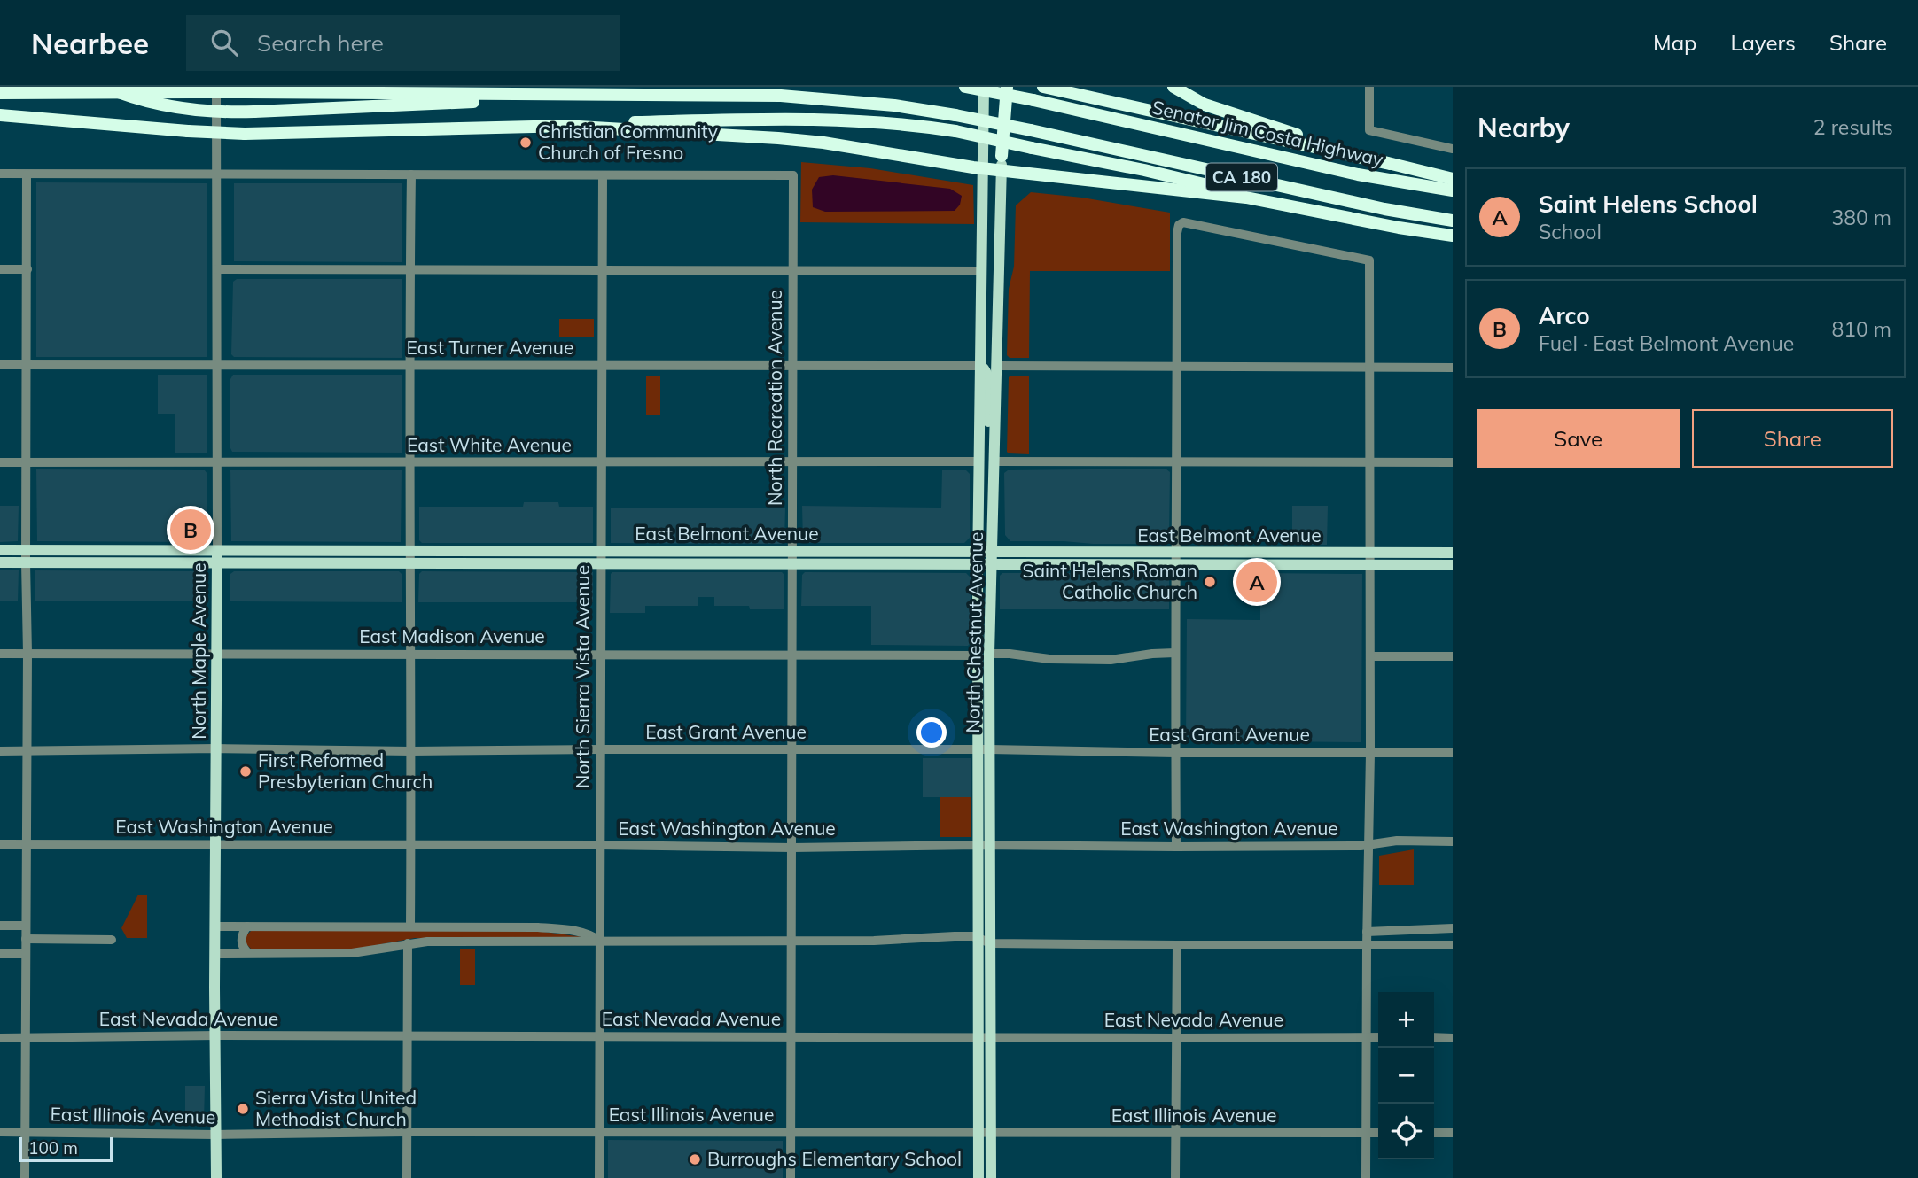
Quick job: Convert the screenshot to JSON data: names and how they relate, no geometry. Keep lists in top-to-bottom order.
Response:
{
  "streets": {
    "highway": ["Senator Jim Costa Highway", "CA 180"],
    "main road": ["East Belmont Avenue", "North Chestnut Avenue", "North Maple Avenue"],
    "street": [
      "East Turner Avenue",
      "North Recreation Avenue",
      "East White Avenue",
      "East Madison Avenue",
      "North Sierra Vista Avenue",
      "East Grant Avenue",
      "East Washington Avenue",
      "East Nevada Avenue",
      "East Illinois Avenue"
    ]
  },
  "crossings": [
    ["East Turner Avenue", "North Recreation Avenue"],
    ["East Turner Avenue", "North Chestnut Avenue"],
    ["East Turner Avenue", "North Maple Avenue"],
    ["East Turner Avenue", "North Sierra Vista Avenue"],
    ["North Recreation Avenue", "East White Avenue"],
    ["North Recreation Avenue", "East Belmont Avenue"],
    ["North Recreation Avenue", "East Madison Avenue"],
    ["North Recreation Avenue", "North Sierra Vista Avenue"],
    ["North Recreation Avenue", "East Grant Avenue"],
    ["North Recreation Avenue", "East Washington Avenue"],
    ["North Recreation Avenue", "East Nevada Avenue"],
    ["North Recreation Avenue", "East Illinois Avenue"],
    ["East White Avenue", "North Chestnut Avenue"],
    ["East White Avenue", "North Maple Avenue"],
    ["East White Avenue", "North Sierra Vista Avenue"],
    ["East Belmont Avenue", "North Chestnut Avenue"],
    ["East Belmont Avenue", "North Maple Avenue"],
    ["East Belmont Avenue", "North Sierra Vista Avenue"],
    ["North Chestnut Avenue", "East Madison Avenue"],
    ["North Chestnut Avenue", "East Grant Avenue"],
    ["North Chestnut Avenue", "East Washington Avenue"],
    ["North Chestnut Avenue", "East Nevada Avenue"],
    ["North Chestnut Avenue", "East Illinois Avenue"],
    ["East Madison Avenue", "North Maple Avenue"],
    ["East Madison Avenue", "North Sierra Vista Avenue"],
    ["North Maple Avenue", "East Grant Avenue"],
    ["North Maple Avenue", "East Washington Avenue"],
    ["North Maple Avenue", "East Nevada Avenue"],
    ["North Maple Avenue", "East Illinois Avenue"],
    ["North Sierra Vista Avenue", "East Grant Avenue"],
    ["North Sierra Vista Avenue", "East Washington Avenue"],
    ["North Sierra Vista Avenue", "East Nevada Avenue"],
    ["North Sierra Vista Avenue", "East Illinois Avenue"]
  ],
  "places": [
    "Christian Community Church of Fresno",
    "Saint Helens Roman Catholic Church",
    "First Reformed Presbyterian Church",
    "Sierra Vista United Methodist Church",
    "Burroughs Elementary School"
  ],
  "scale_bar": "100 m",
  "page": {
    "header": "Nearbee",
    "search": "Search here",
    "nav": ["Map", "Layers", "Share"],
    "heading": ["Nearby", "2 results"],
    "list": [
      {
        "mark": "A",
        "name": "Saint Helens School",
        "note": "School",
        "value": "380 m"
      },
      {
        "mark": "B",
        "name": "Arco",
        "note": "Fuel · East Belmont Avenue",
        "value": "810 m"
      }
    ],
    "buttons": ["Save", "Share"],
    "pins": ["B", "A"],
    "map_buttons": ["+", "−"],
    "scale": "100 m"
  }
}
